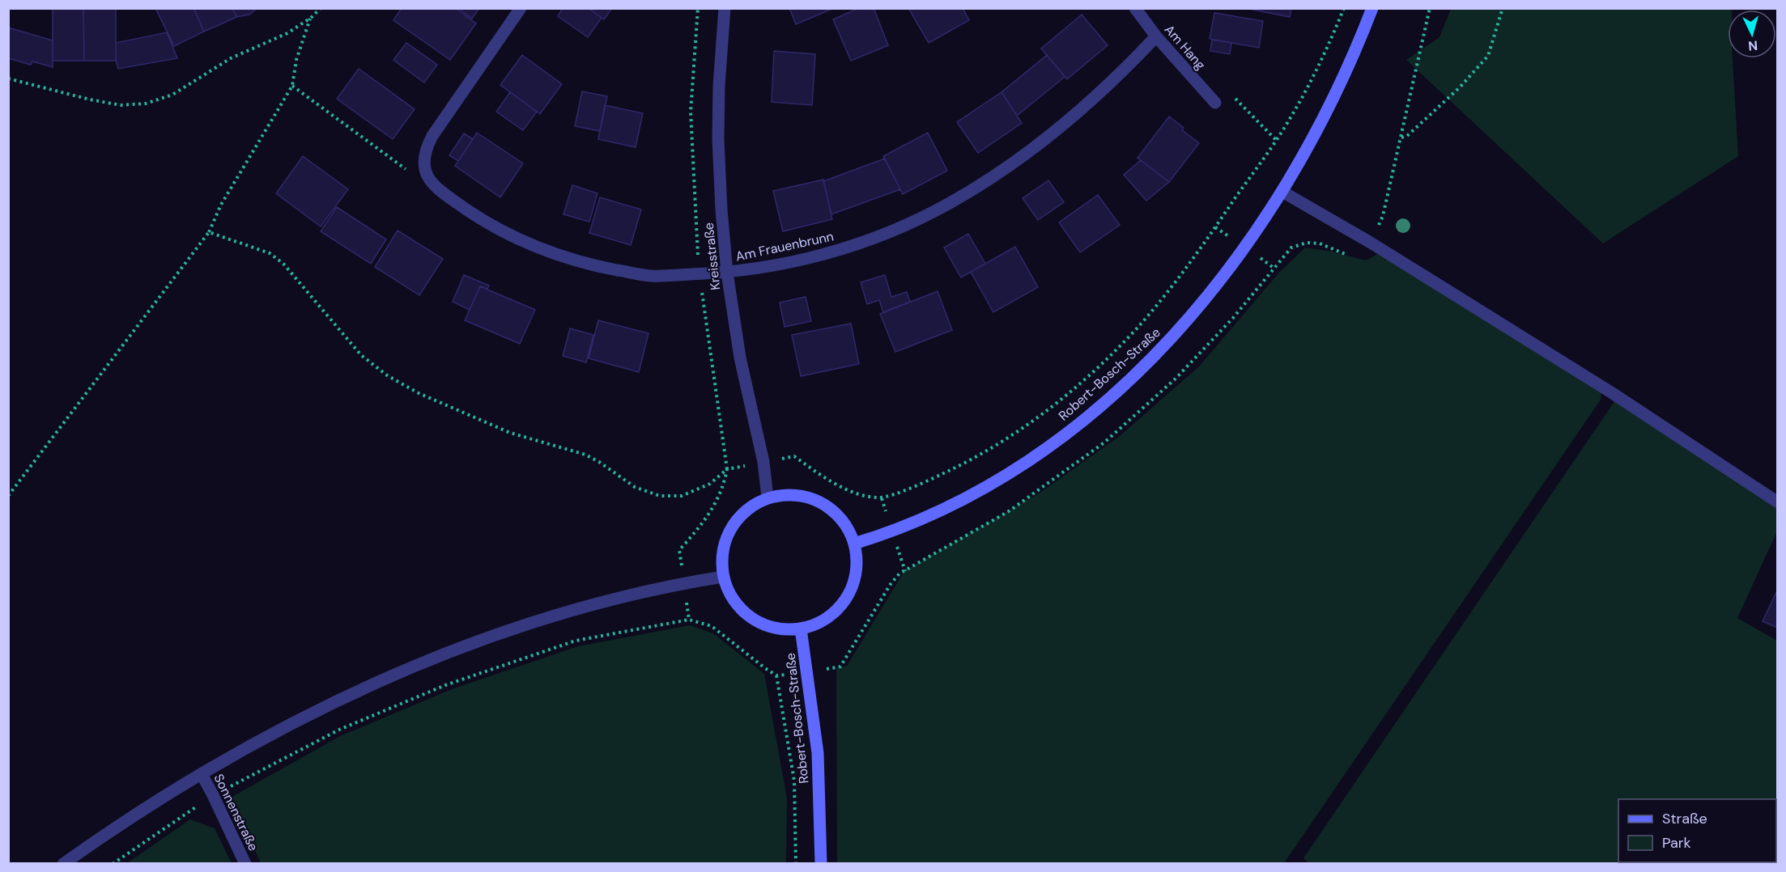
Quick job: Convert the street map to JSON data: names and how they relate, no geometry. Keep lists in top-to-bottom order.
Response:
{
  "streets": {
    "main road": ["Robert-Bosch-Straße"],
    "street": [
      "Am Hang",
      "Am Frauenbrunn",
      "Kreisstraße",
      "Sonnenstraße"
    ]
  },
  "crossings": [
    ["Am Hang", "Am Frauenbrunn"],
    ["Am Frauenbrunn", "Kreisstraße"],
    ["Kreisstraße", "Robert-Bosch-Straße"]
  ],
  "legend": ["Straße", "Park"],
  "north": "bottom"
}
